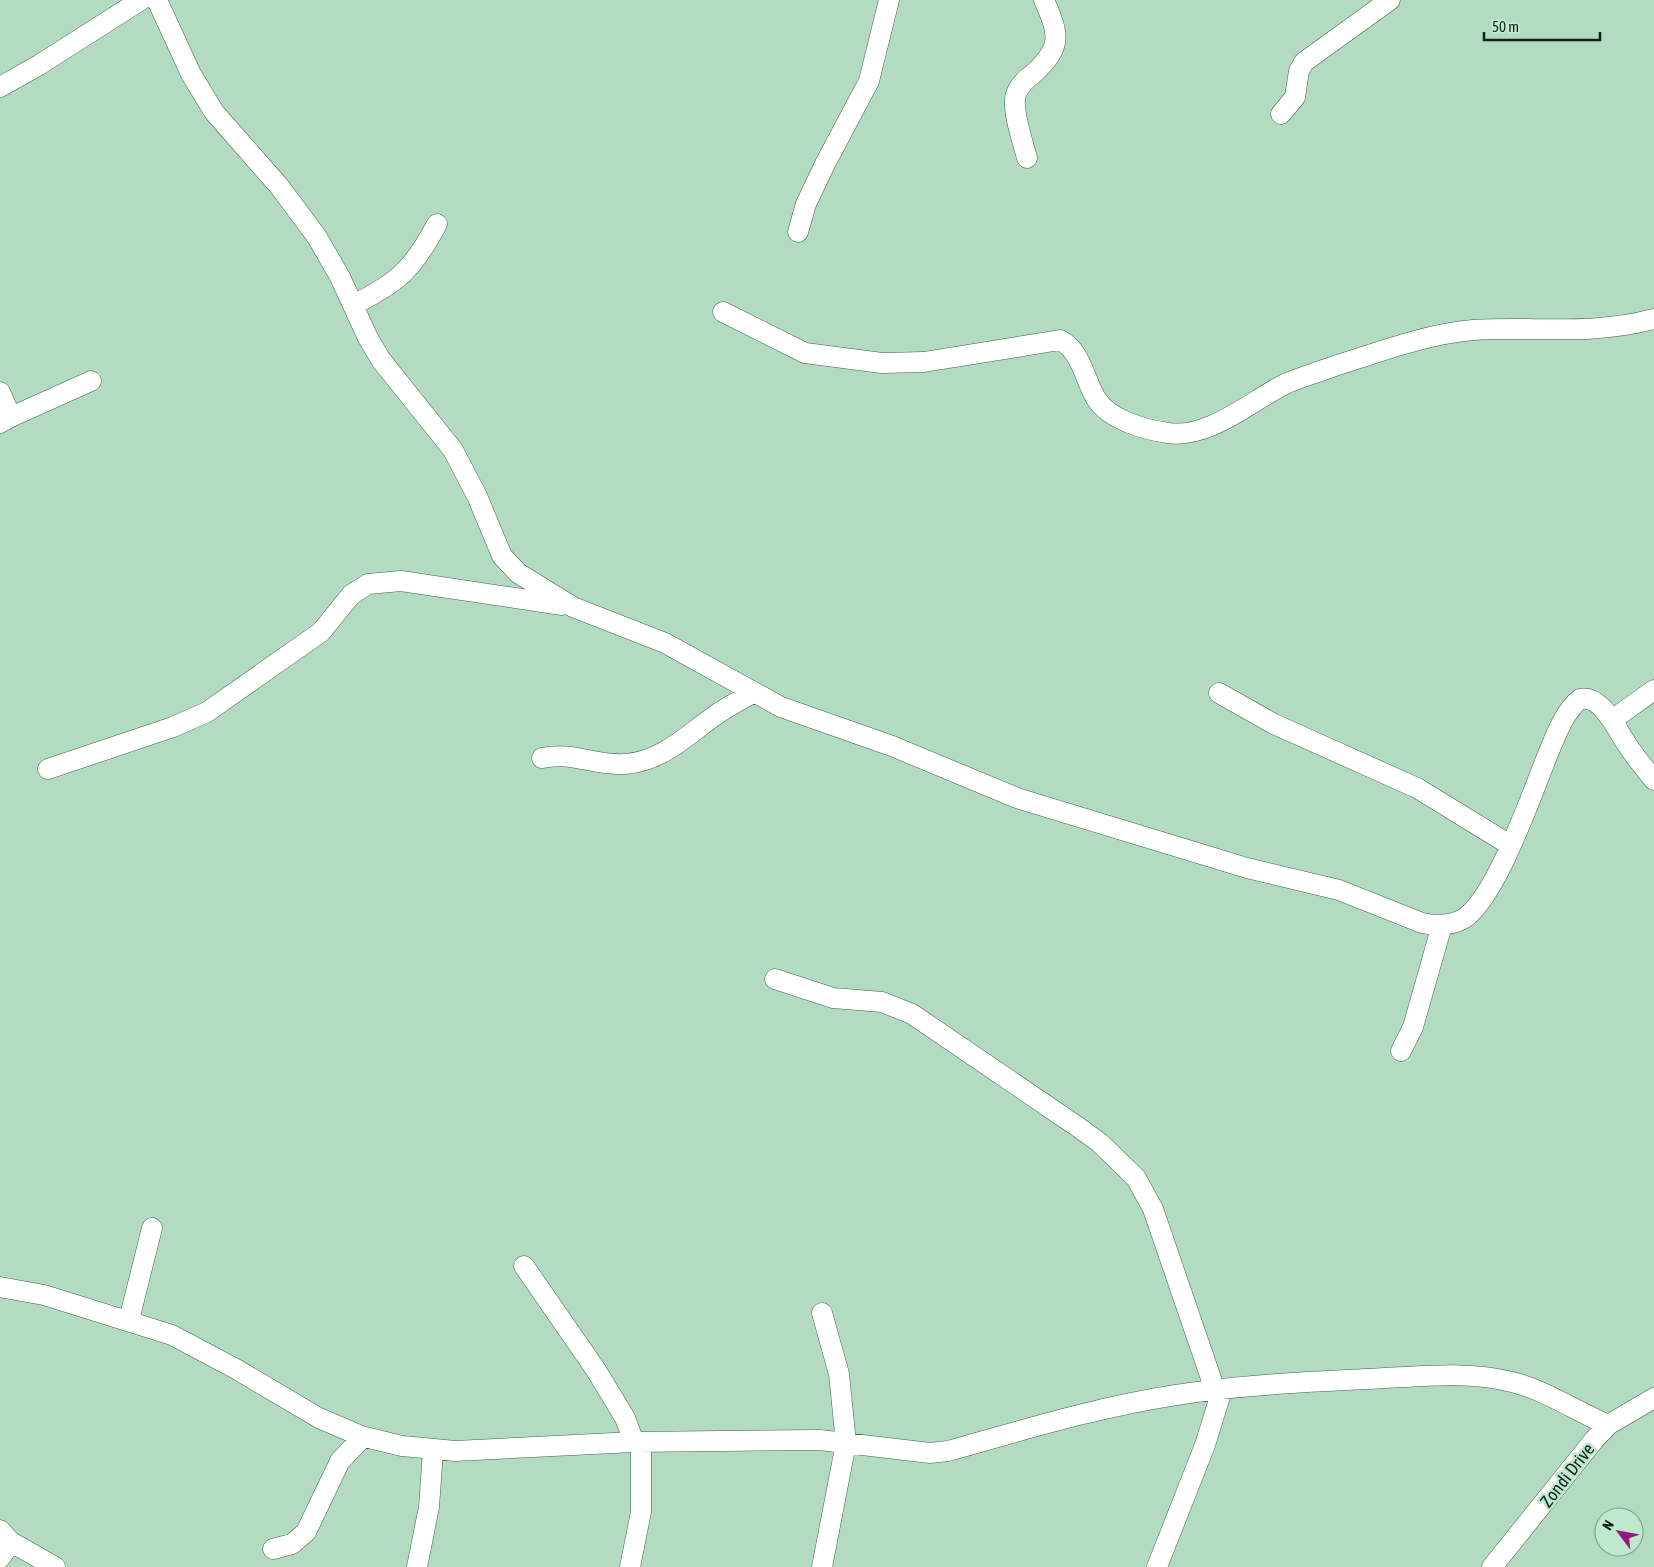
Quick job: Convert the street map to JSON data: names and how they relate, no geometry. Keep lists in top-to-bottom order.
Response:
{
  "streets": {
    "street": ["Zondi Drive"]
  },
  "scale_bar": "50 m",
  "north": "top left"
}
